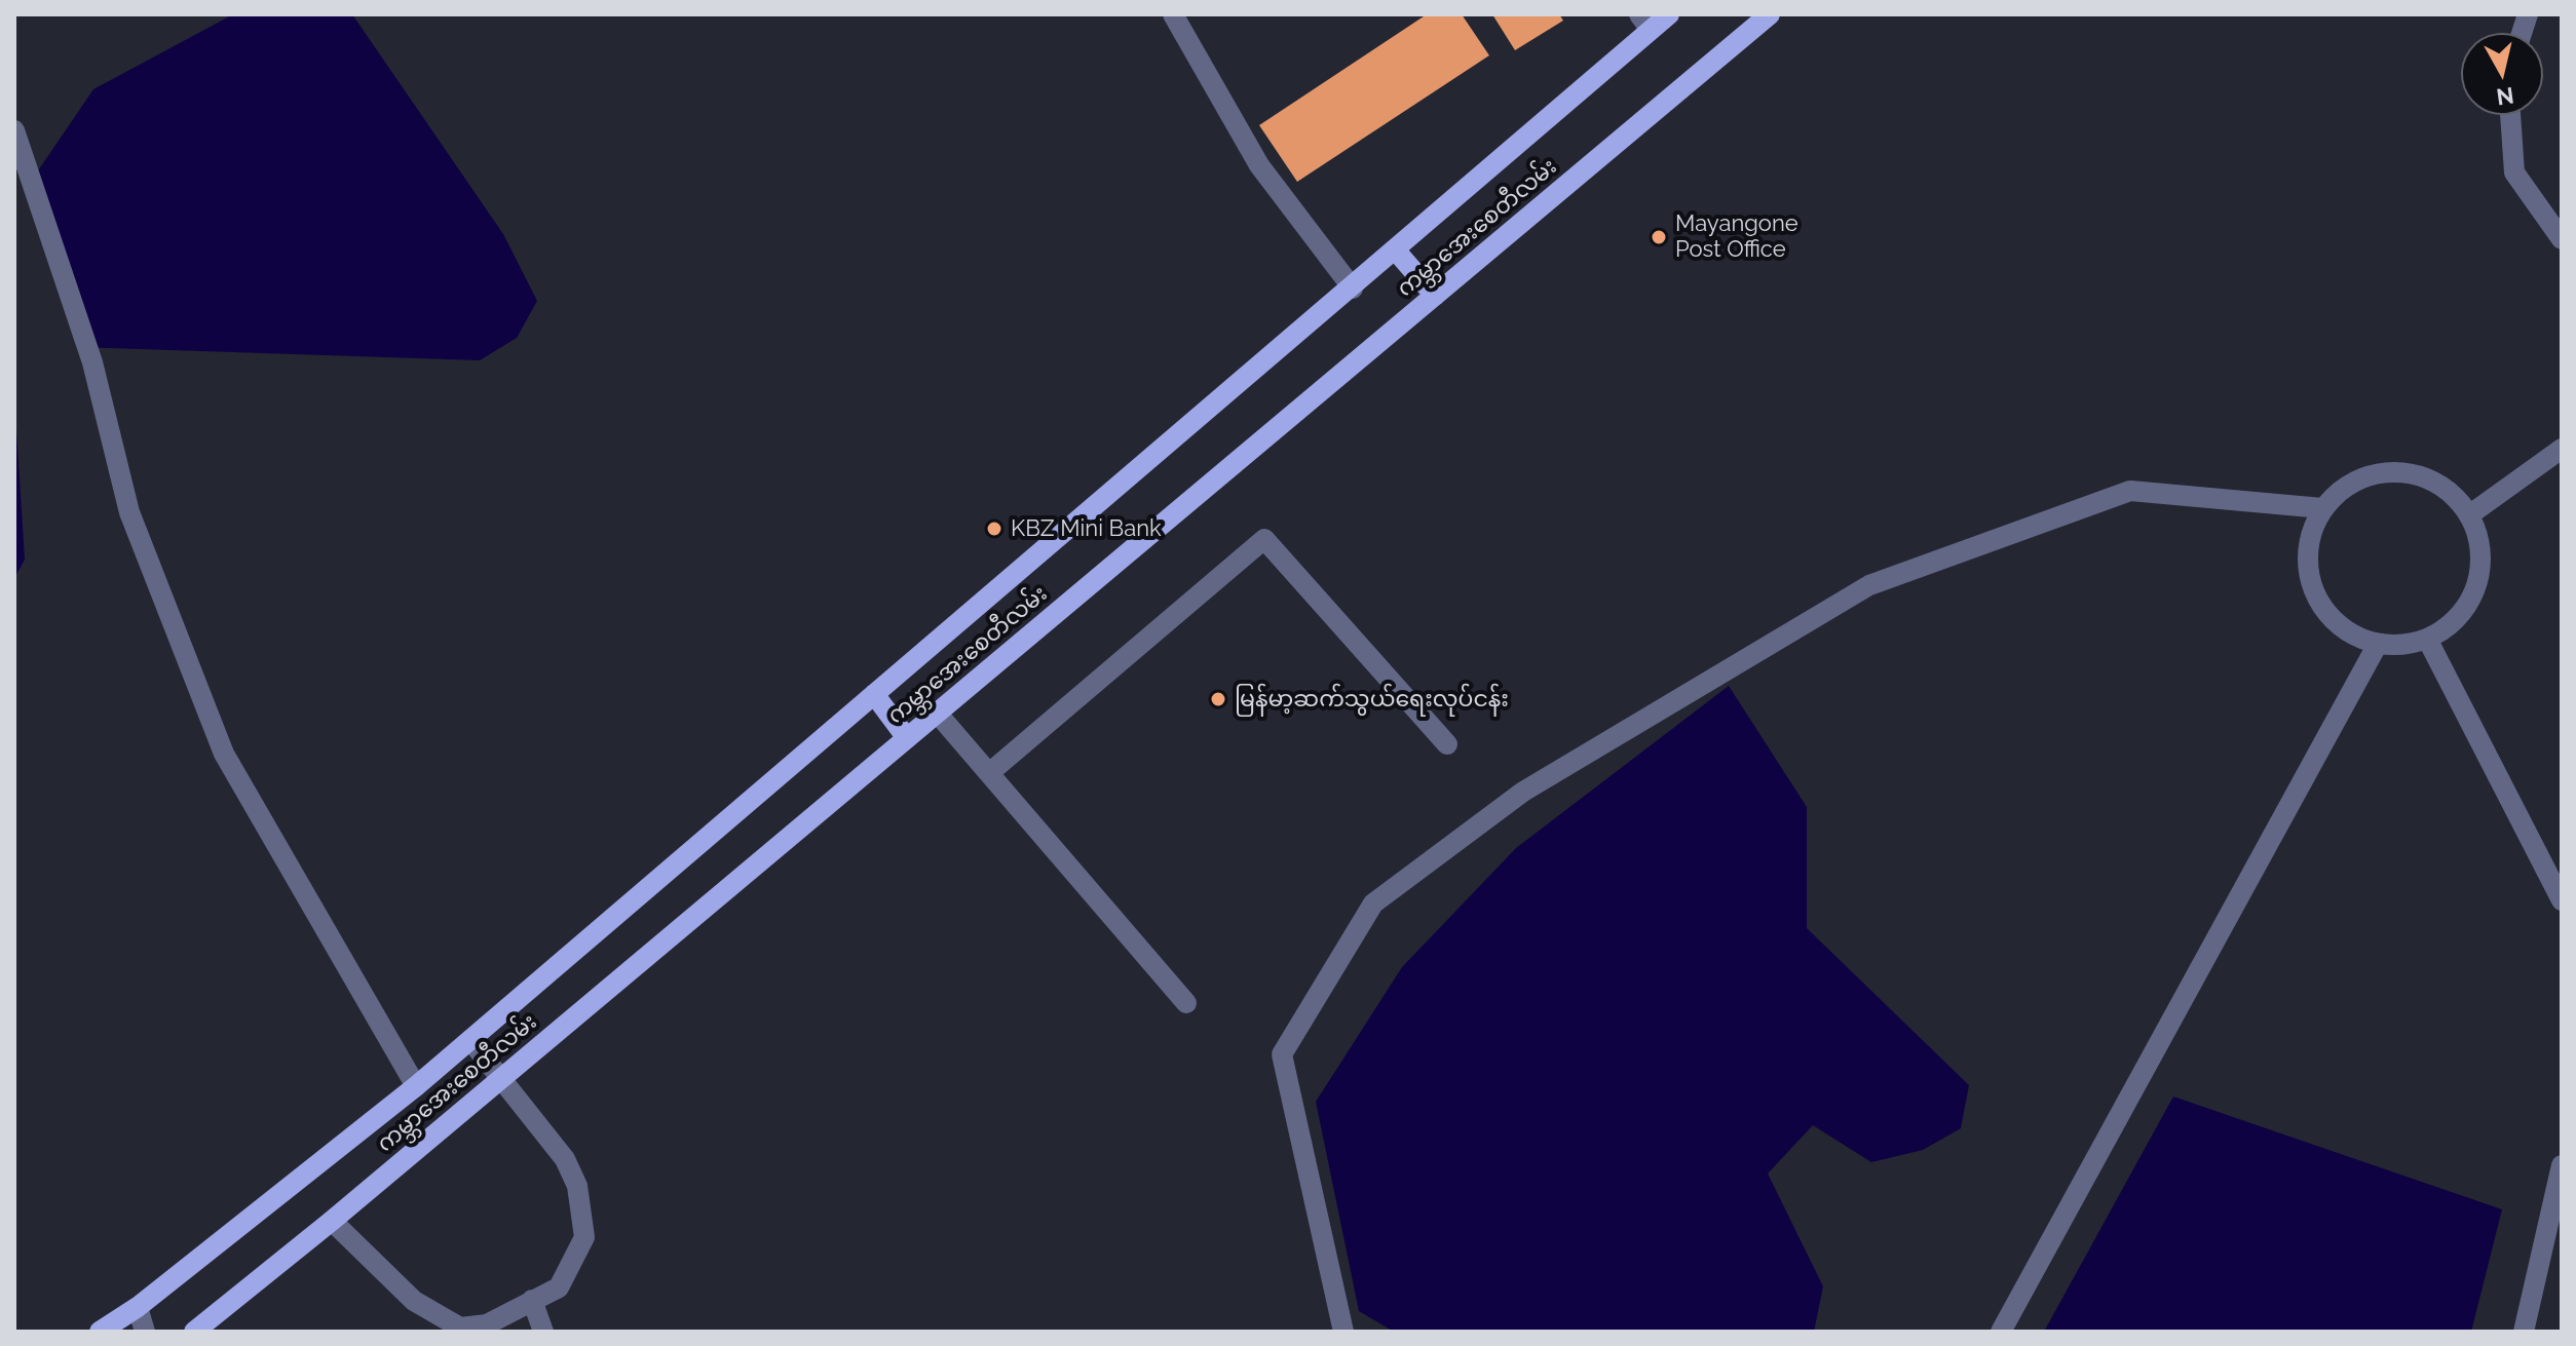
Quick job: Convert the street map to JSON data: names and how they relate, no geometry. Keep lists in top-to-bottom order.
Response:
{
  "streets": {
    "main road": ["ကမ္ဘာအေးစေတီလမ်း"]
  },
  "places": ["Mayangone Post Office", "KBZ Mini Bank", "မြန်မာ့ဆက်သွယ်ရေးလုပ်ငန်း"],
  "north": "bottom"
}
